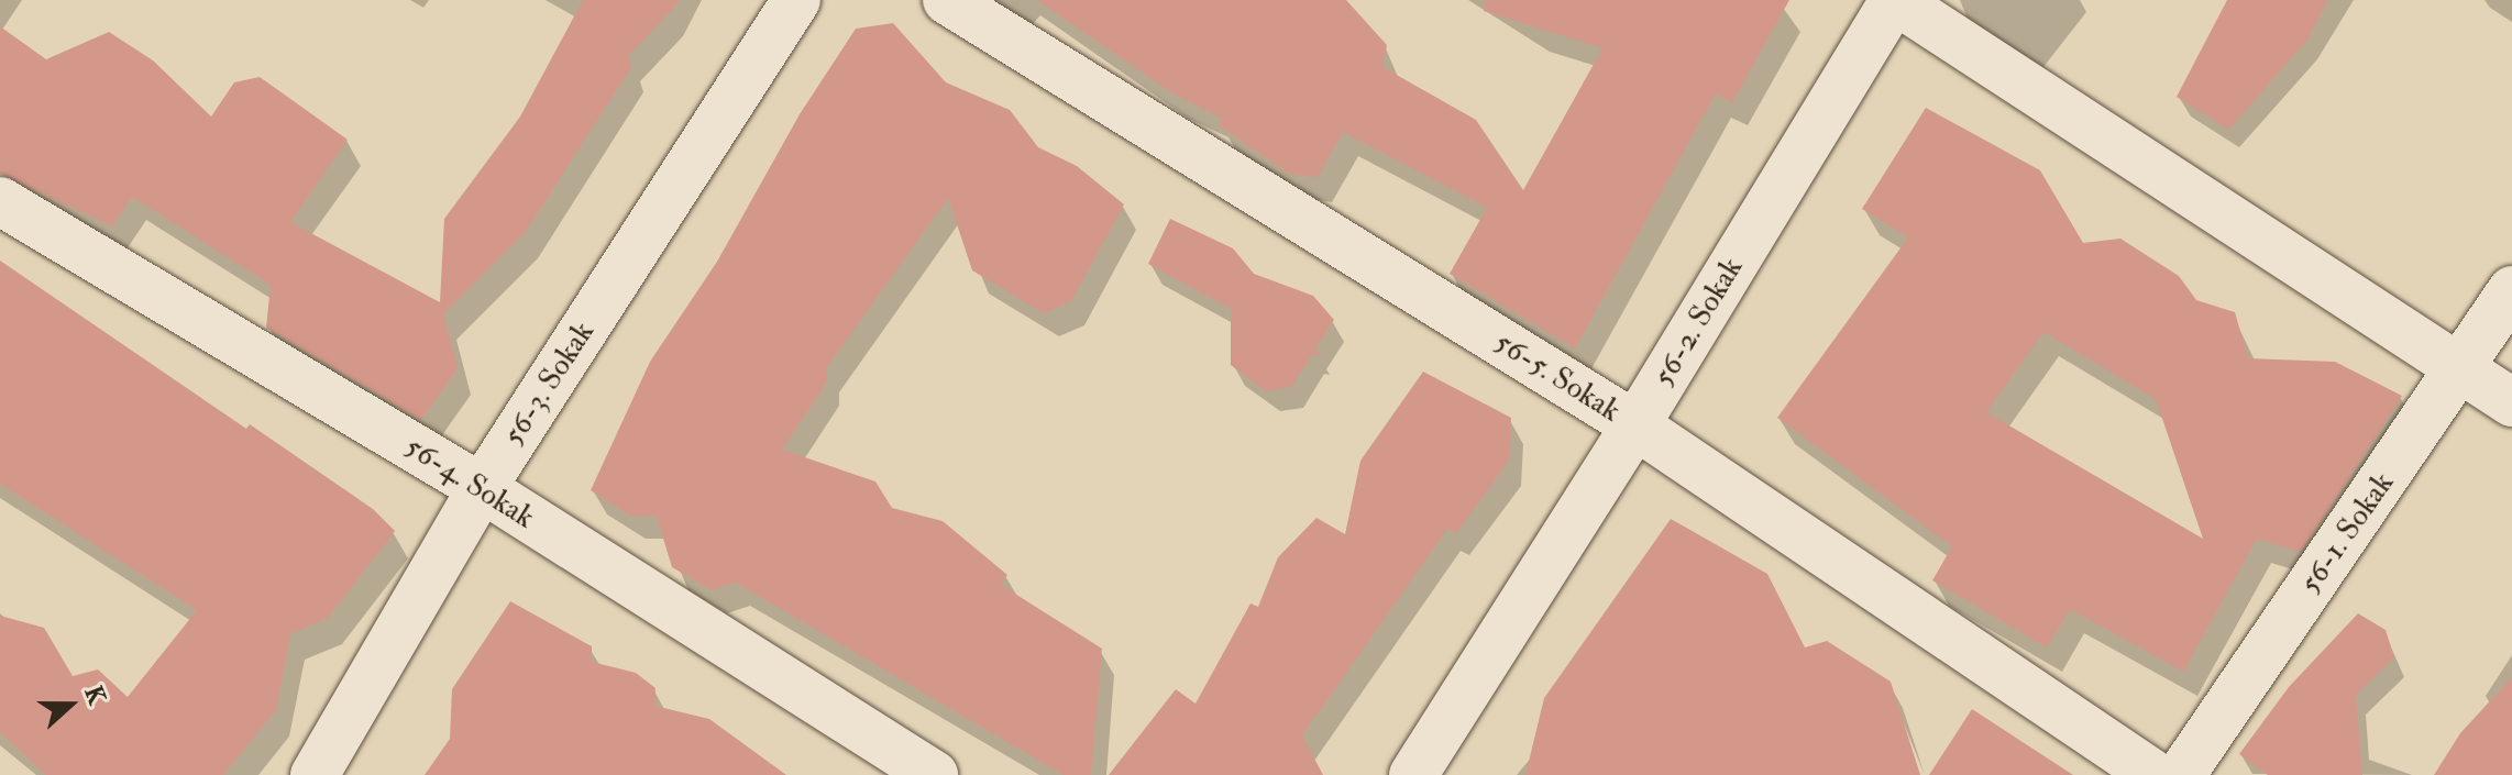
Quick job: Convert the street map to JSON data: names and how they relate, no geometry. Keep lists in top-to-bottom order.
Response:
{
  "streets": {
    "street": [
      "56-2. Sokak",
      "56-5. Sokak",
      "56-3. Sokak",
      "56-4. Sokak",
      "56-1. Sokak"
    ]
  },
  "crossings": [
    ["56-2. Sokak", "56-5. Sokak"],
    ["56-3. Sokak", "56-4. Sokak"]
  ],
  "north": "right"
}
